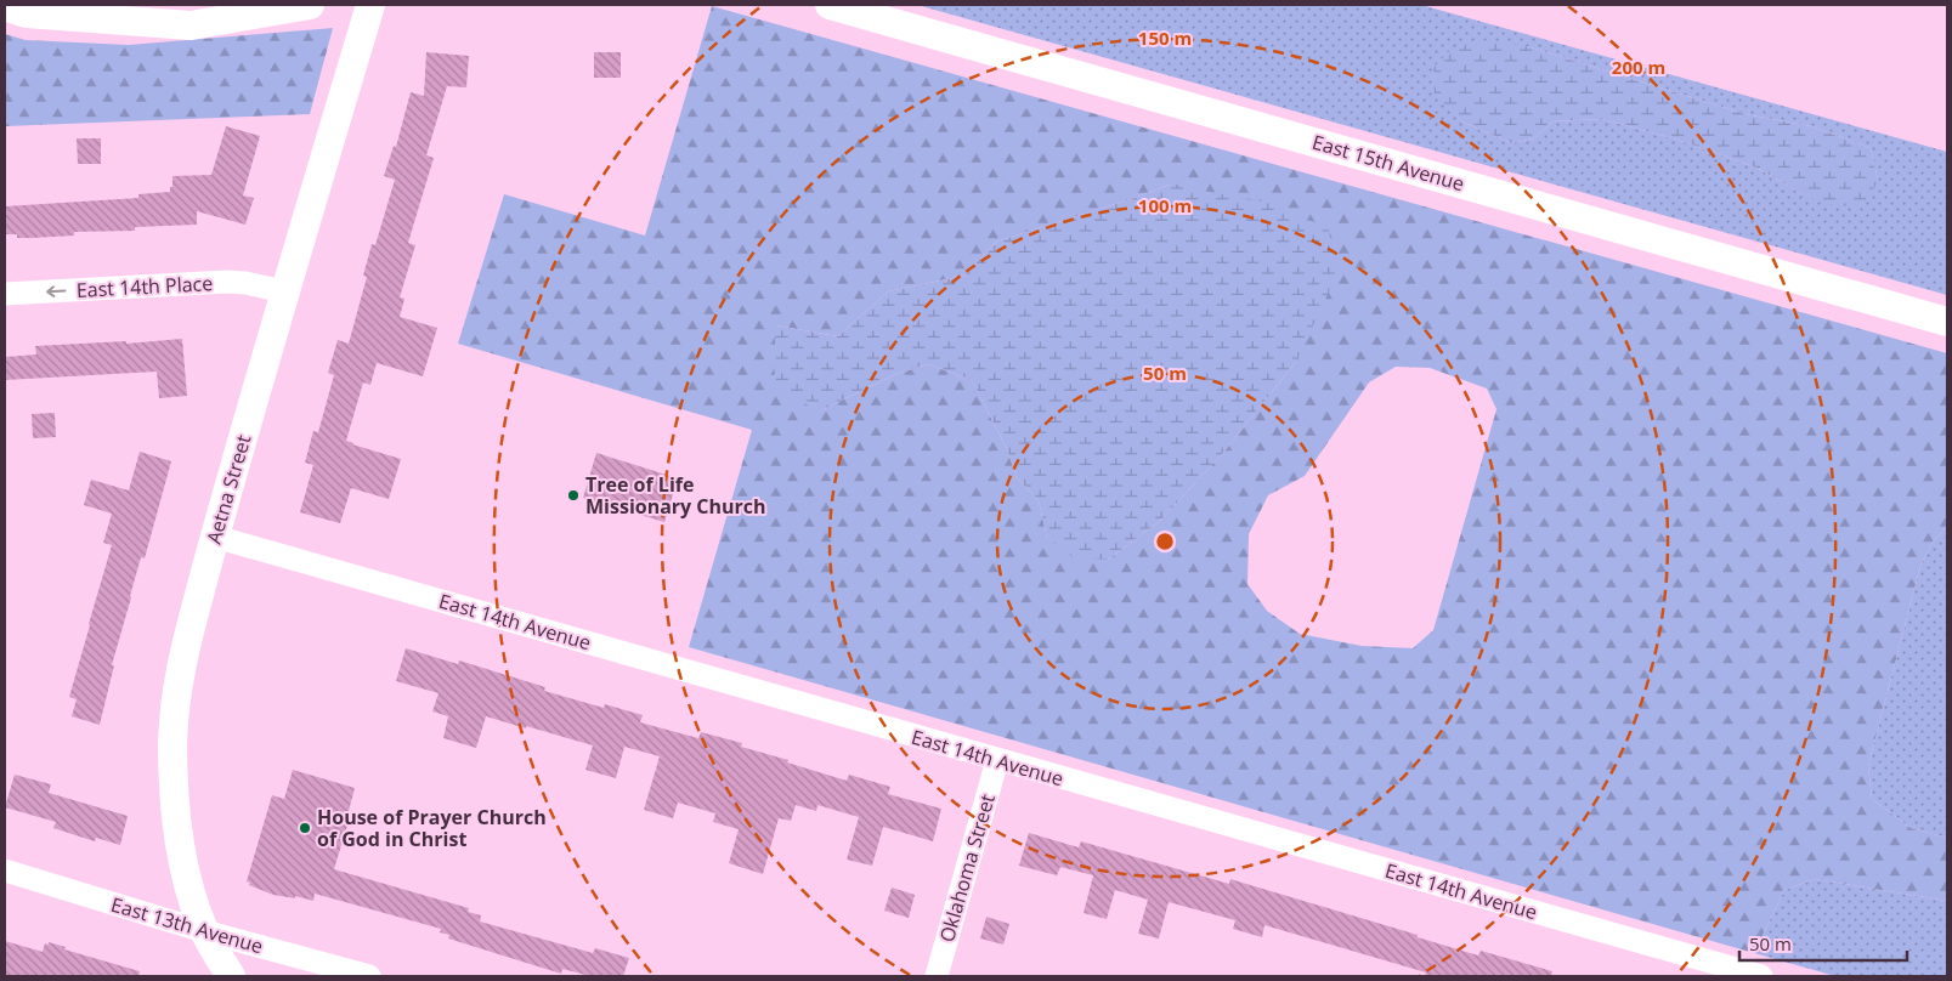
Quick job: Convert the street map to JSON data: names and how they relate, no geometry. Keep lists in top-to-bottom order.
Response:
{
  "streets": {
    "street": [
      "East 15th Avenue",
      "East 14th Place",
      "Aetna Street",
      "East 14th Avenue",
      "Oklahoma Street",
      "East 13th Avenue"
    ]
  },
  "crossings": [
    ["East 14th Place", "Aetna Street"],
    ["Aetna Street", "East 14th Avenue"],
    ["Aetna Street", "East 13th Avenue"],
    ["East 14th Avenue", "Oklahoma Street"]
  ],
  "one_way": ["East 14th Place"],
  "places": ["Tree of Life Missionary Church", "House of Prayer Church of God in Christ"],
  "scale_bar": "50 m",
  "rings": [
    "150 m",
    "200 m",
    "100 m",
    "50 m"
  ]
}
